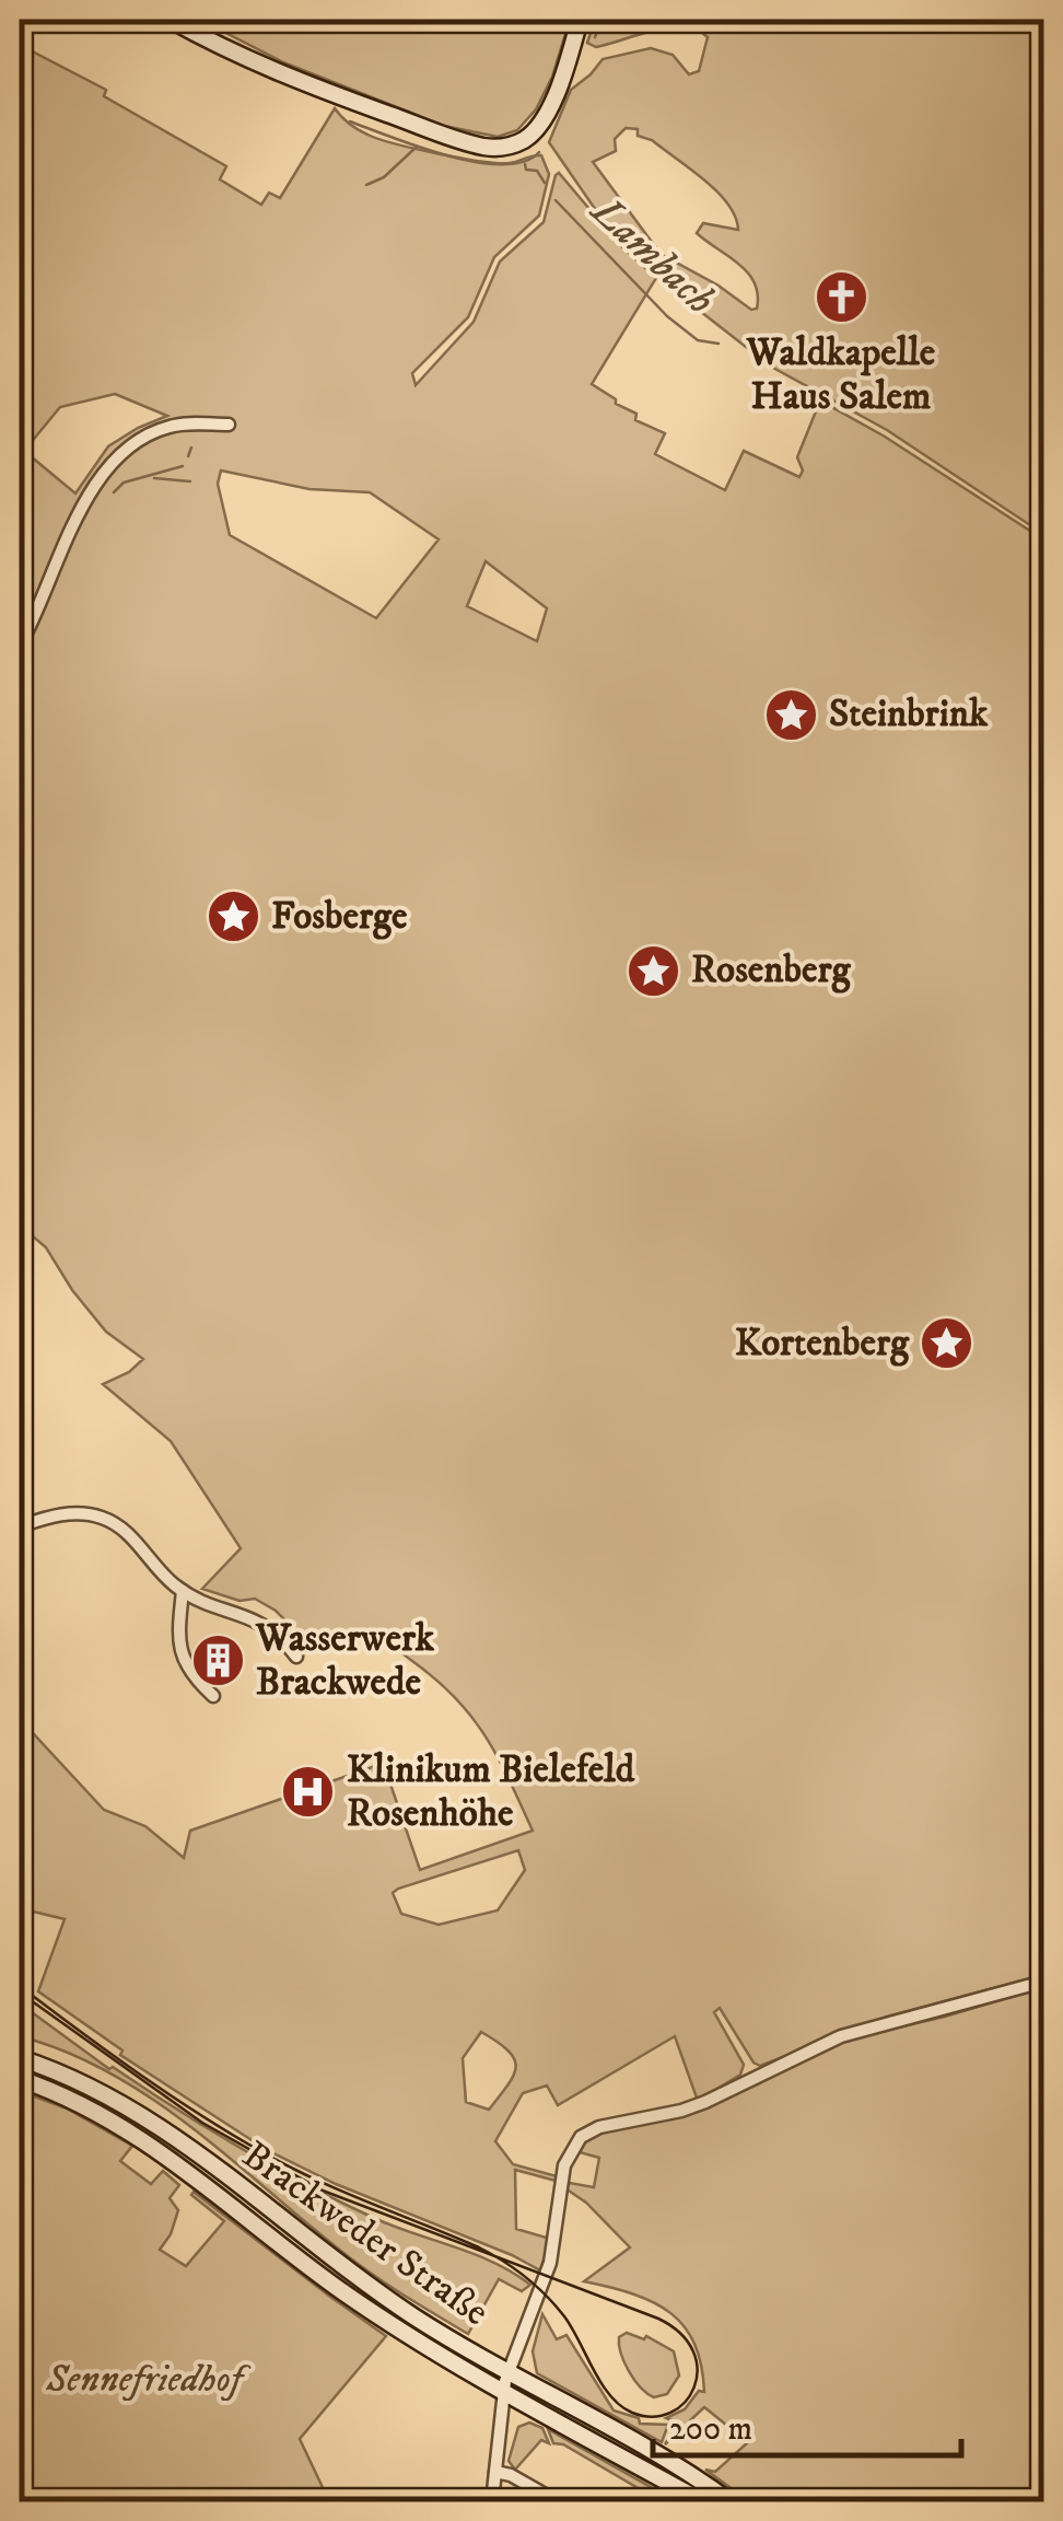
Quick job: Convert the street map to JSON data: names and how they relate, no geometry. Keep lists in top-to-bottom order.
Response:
{
  "streets": {
    "main road": ["Brackweder Straße"]
  },
  "water": ["Lambach"],
  "parks": ["Sennefriedhof"],
  "places": {
    "church": ["Waldkapelle Haus Salem"],
    "place": [
      "Steinbrink",
      "Fosberge",
      "Rosenberg",
      "Kortenberg"
    ],
    "building": ["Wasserwerk Brackwede"],
    "hospital": ["Klinikum Bielefeld Rosenhöhe"]
  },
  "scale_bar": "200 m"
}
